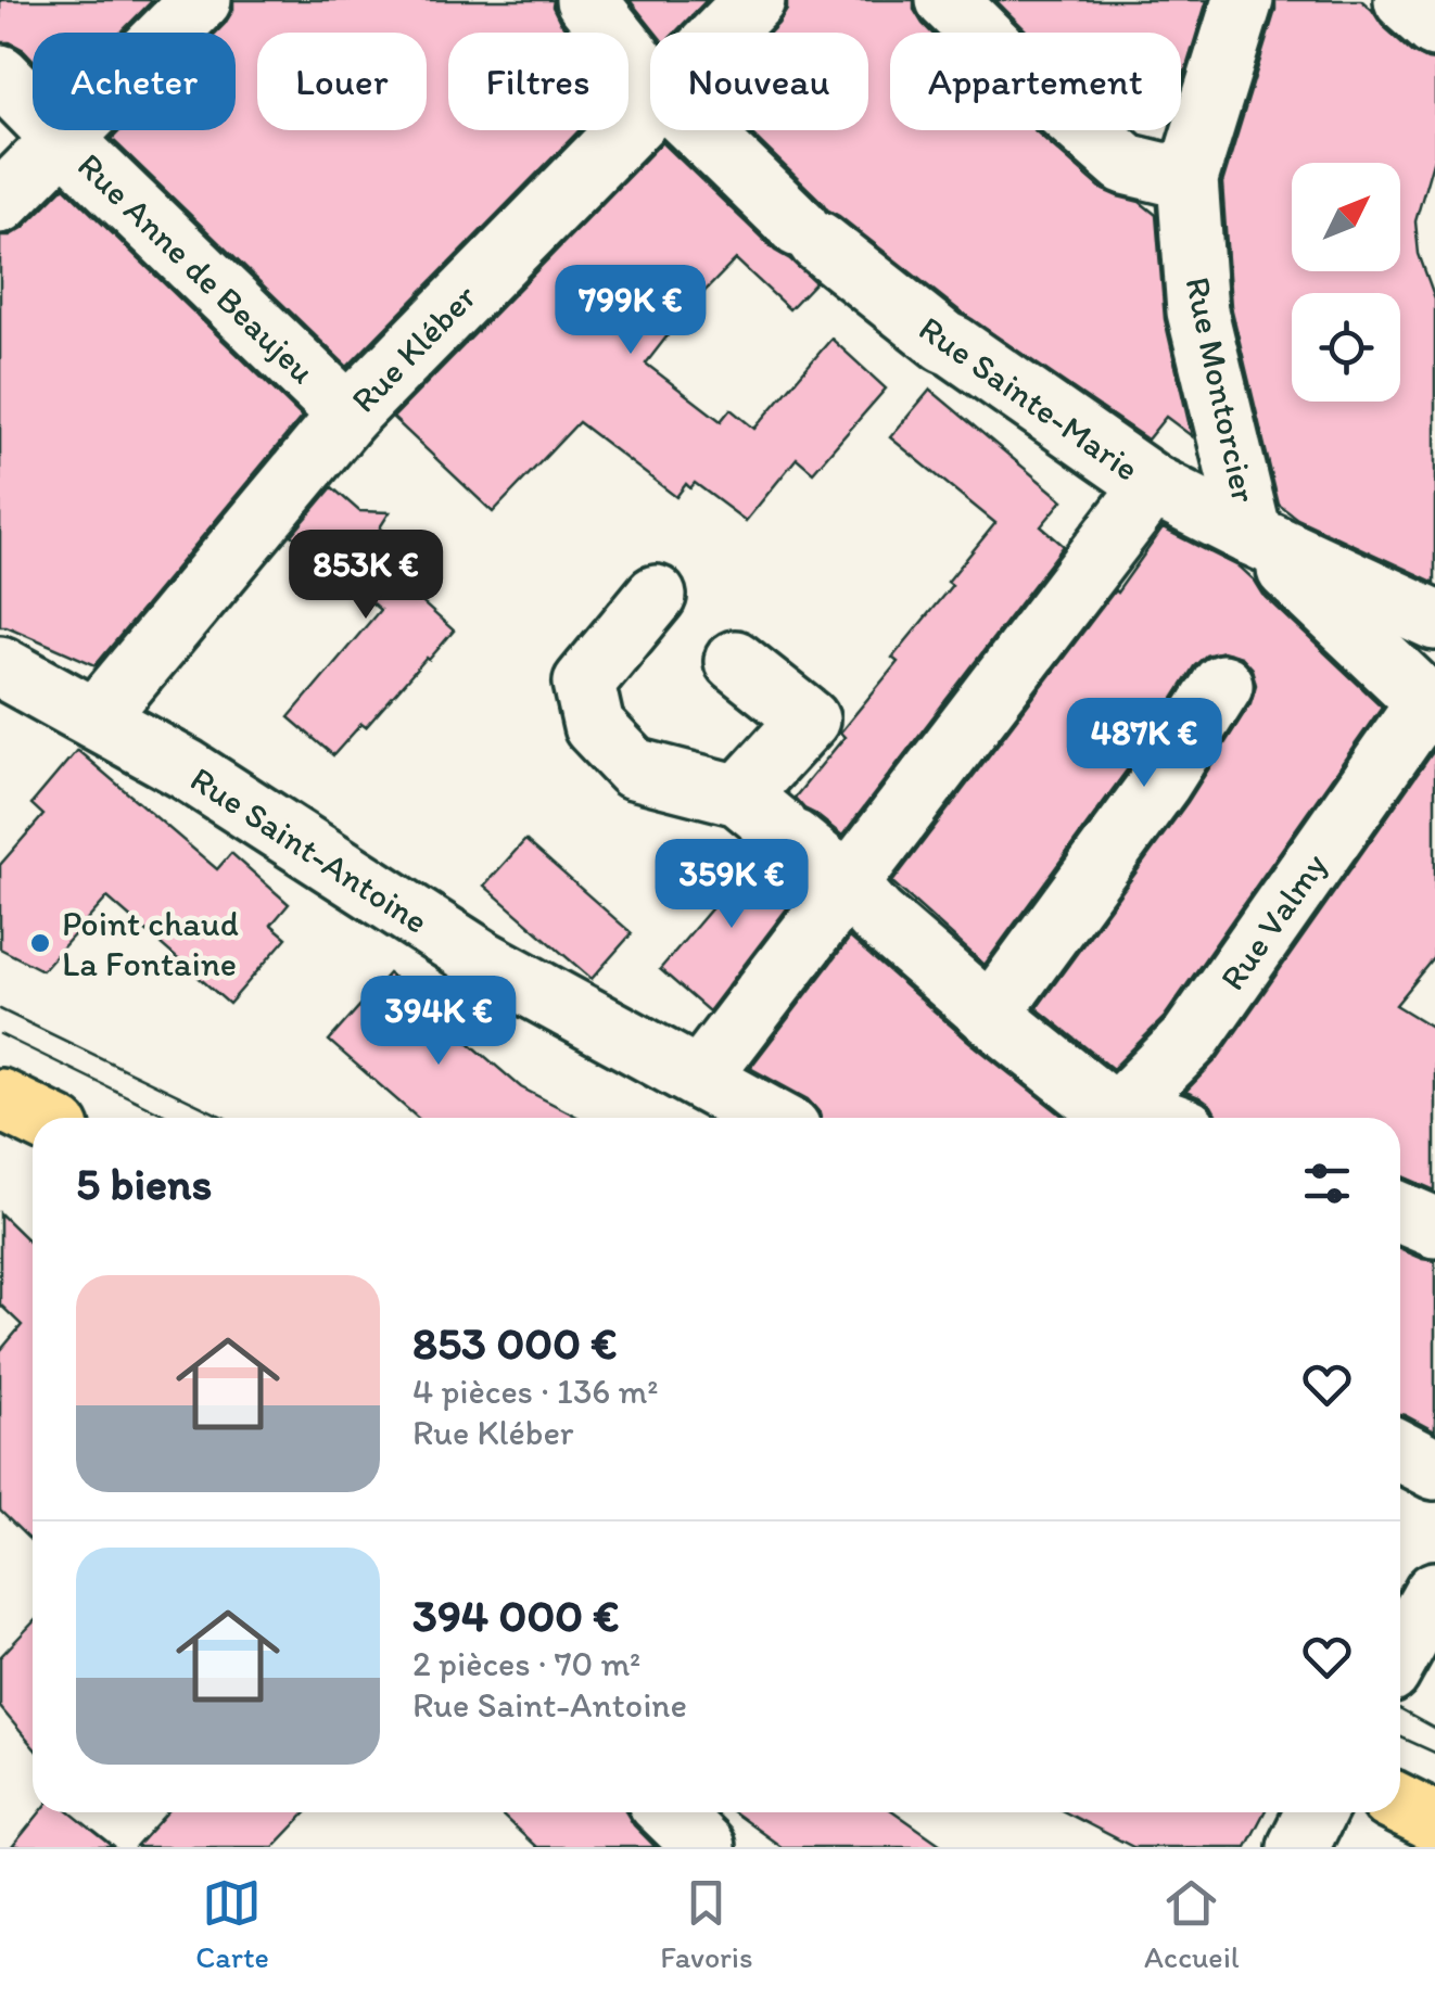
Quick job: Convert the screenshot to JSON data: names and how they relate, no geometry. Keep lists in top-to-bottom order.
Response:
{
  "streets": {
    "street": [
      "Rue Anne de Beaujeu",
      "Rue Kléber",
      "Rue Montorcier",
      "Rue Sainte-Marie",
      "Rue Saint-Antoine",
      "Rue Valmy"
    ]
  },
  "crossings": [
    ["Rue Anne de Beaujeu", "Rue Kléber"],
    ["Rue Kléber", "Rue Saint-Antoine"],
    ["Rue Montorcier", "Rue Sainte-Marie"]
  ],
  "places": ["Point chaud La Fontaine"],
  "north": "top right",
  "page": {
    "chip": [
      "Acheter",
      "Louer",
      "Filtres",
      "Nouveau",
      "Appartement"
    ],
    "price": [
      "799K €",
      "853K €",
      "487K €",
      "359K €",
      "394K €"
    ],
    "heading": "5 biens",
    "list": [
      {
        "name": "853 000 €",
        "note": "4 pièces · 136 m² · Rue Kléber"
      },
      {
        "name": "394 000 €",
        "note": "2 pièces · 70 m² · Rue Saint-Antoine"
      }
    ],
    "tabs": ["Carte", "Favoris", "Accueil"]
  }
}
